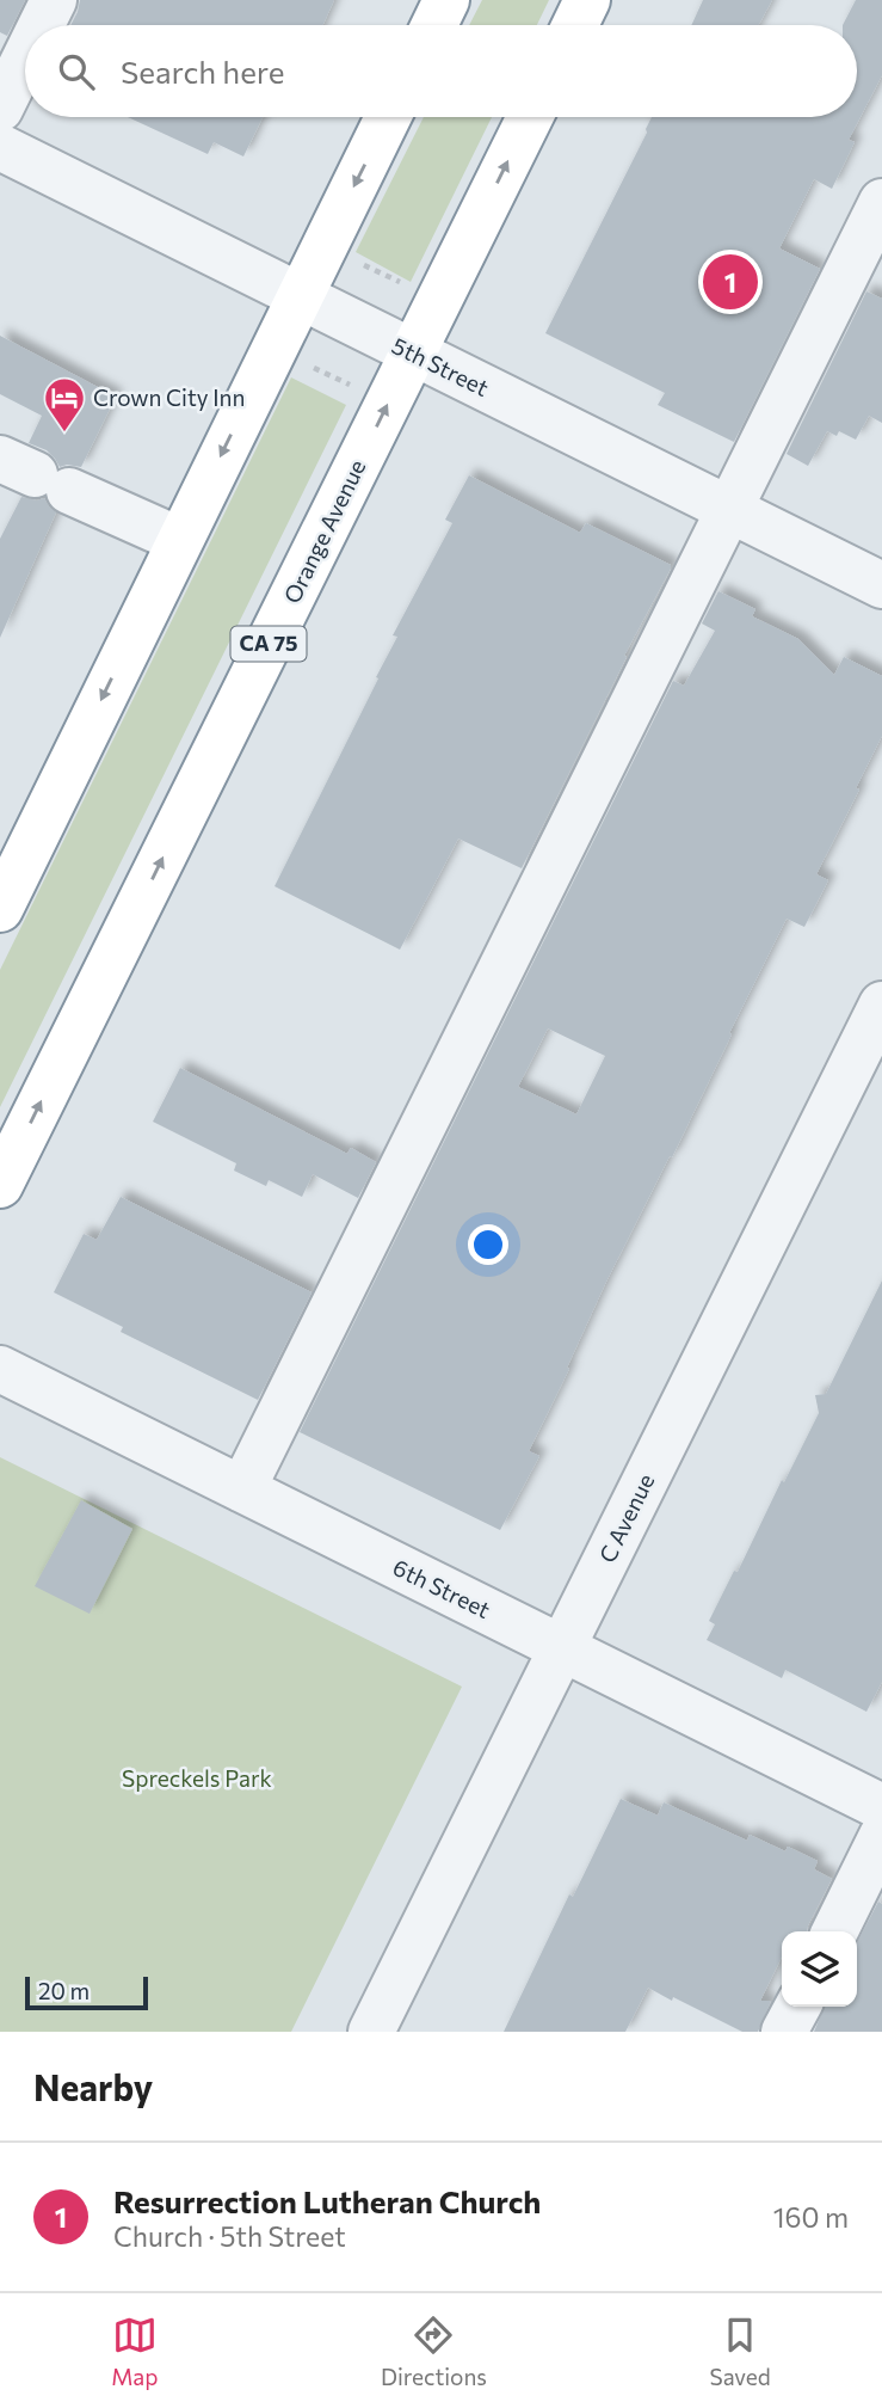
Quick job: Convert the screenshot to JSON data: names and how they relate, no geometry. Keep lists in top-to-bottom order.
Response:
{
  "streets": {
    "highway": ["Orange Avenue", "CA 75"],
    "street": ["5th Street", "C Avenue", "6th Street"]
  },
  "crossings": [
    ["5th Street", "Orange Avenue"],
    ["C Avenue", "6th Street"]
  ],
  "parks": ["Spreckels Park"],
  "places": {
    "hotel": ["Crown City Inn"]
  },
  "scale_bar": "20 m",
  "page": {
    "search": "Search here",
    "pins": "1",
    "scale": "20 m",
    "heading": "Nearby",
    "list": [
      {
        "mark": "1",
        "name": "Resurrection Lutheran Church",
        "note": "Church · 5th Street",
        "value": "160 m"
      }
    ],
    "nav": ["Map", "Directions", "Saved"]
  }
}
